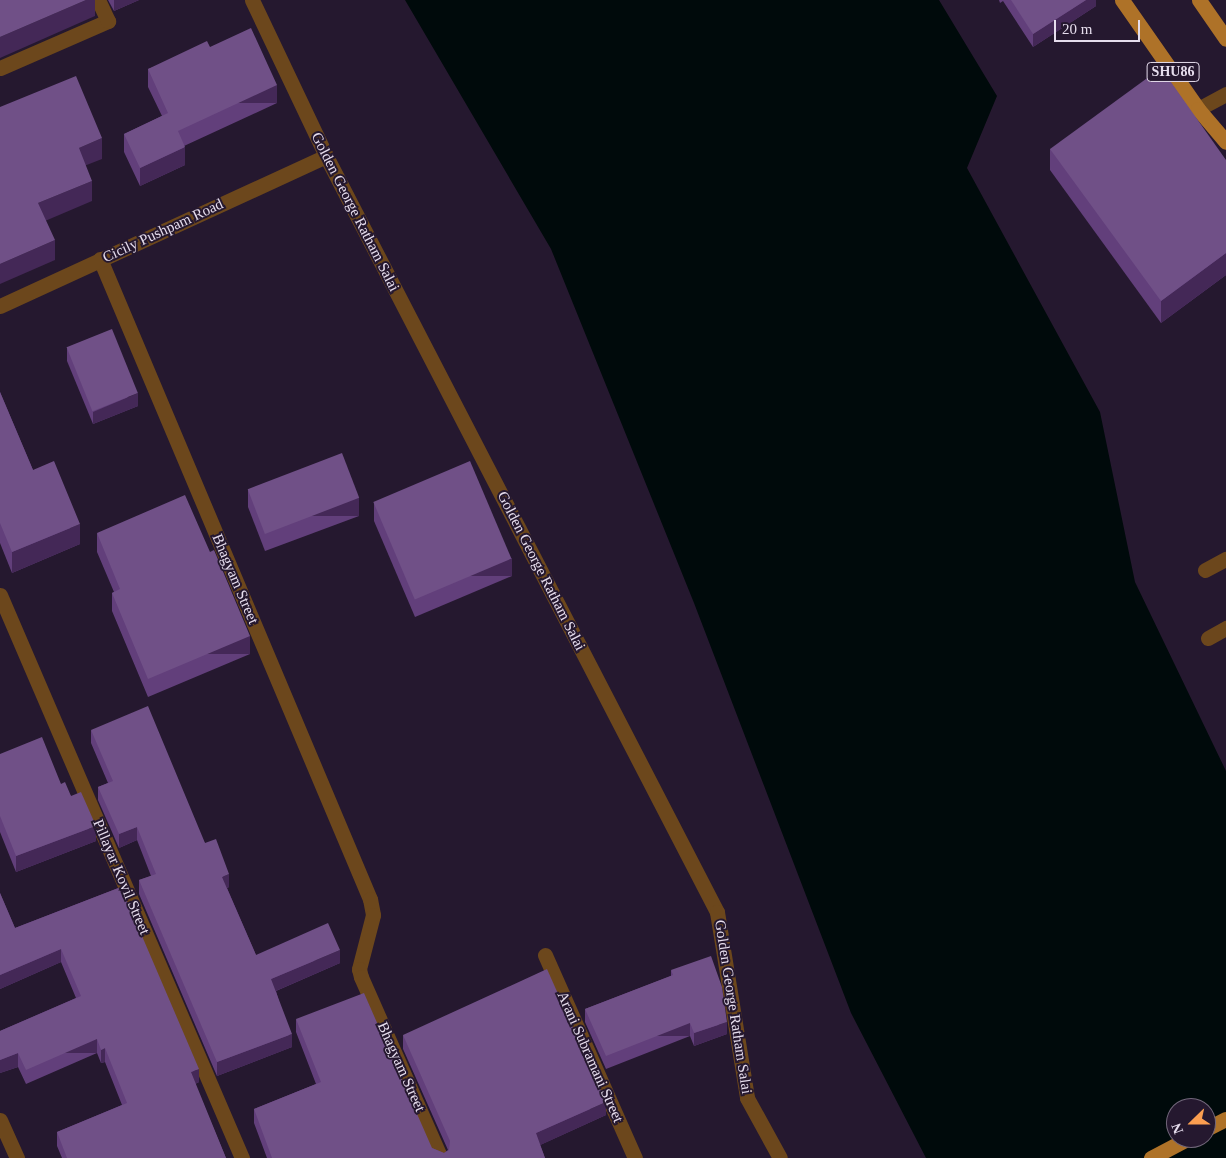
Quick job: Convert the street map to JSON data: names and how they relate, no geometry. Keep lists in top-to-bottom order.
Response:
{
  "streets": {
    "main road": ["SHU86"],
    "street": [
      "Golden George Ratham Salai",
      "Cicily Pushpam Road",
      "Bhagyam Street",
      "Pillayar Kovil Street",
      "Arani Subramani Street"
    ]
  },
  "crossings": [
    ["Golden George Ratham Salai", "Cicily Pushpam Road"],
    ["Cicily Pushpam Road", "Bhagyam Street"]
  ],
  "scale_bar": "20 m",
  "north": "left"
}
